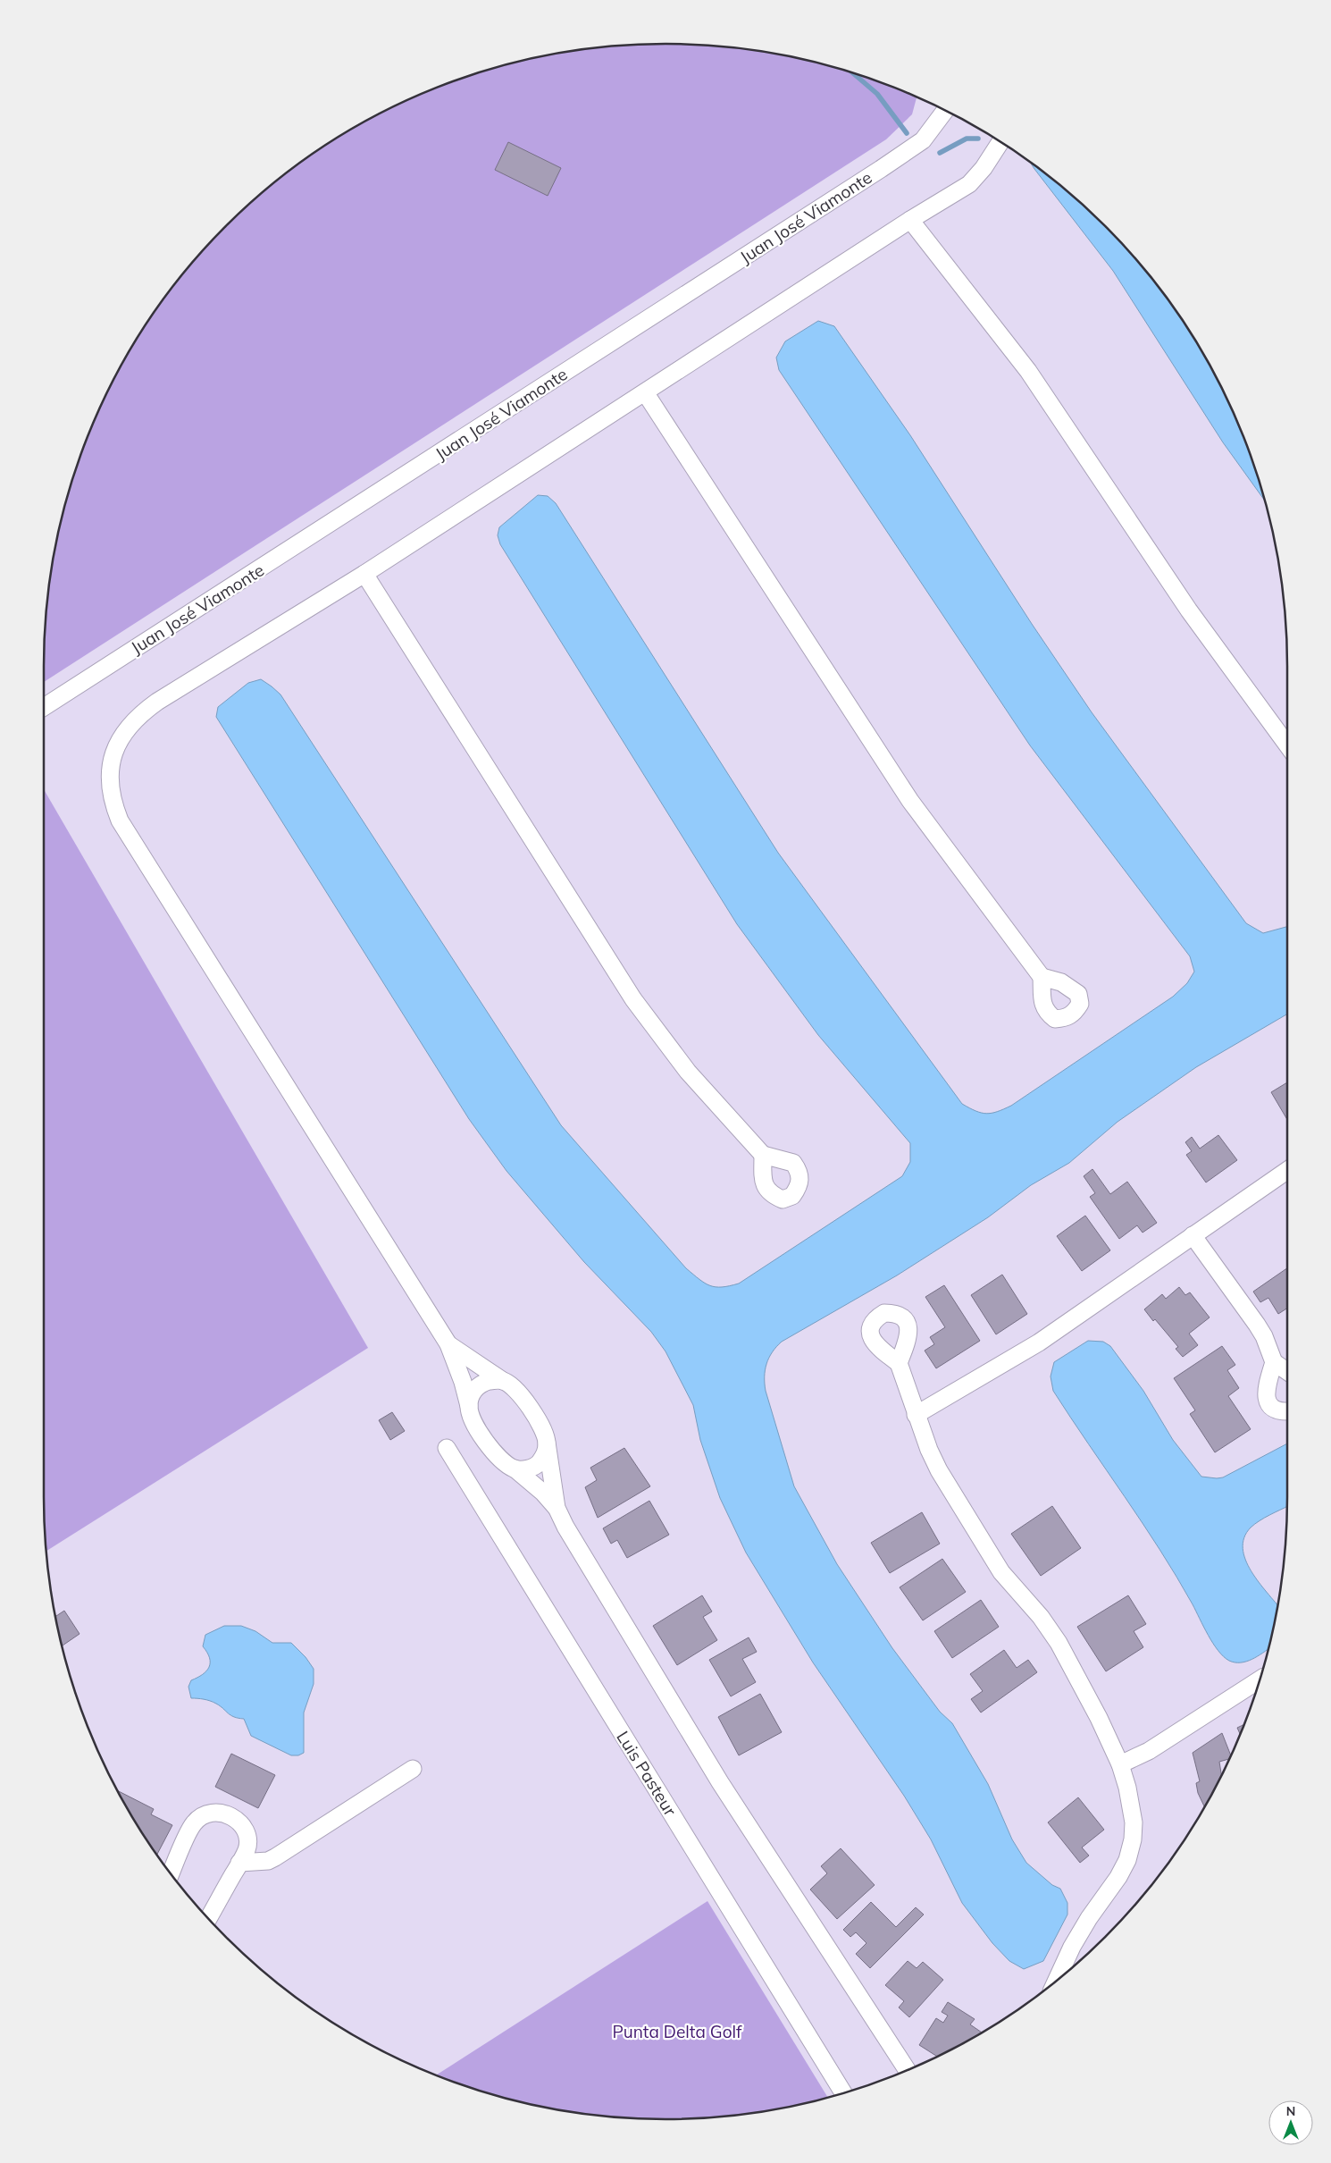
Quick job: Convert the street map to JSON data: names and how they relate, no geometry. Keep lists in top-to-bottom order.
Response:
{
  "streets": {
    "street": ["Juan José Viamonte", "Luis Pasteur"]
  },
  "parks": ["Punta Delta Golf"],
  "north": "top"
}
